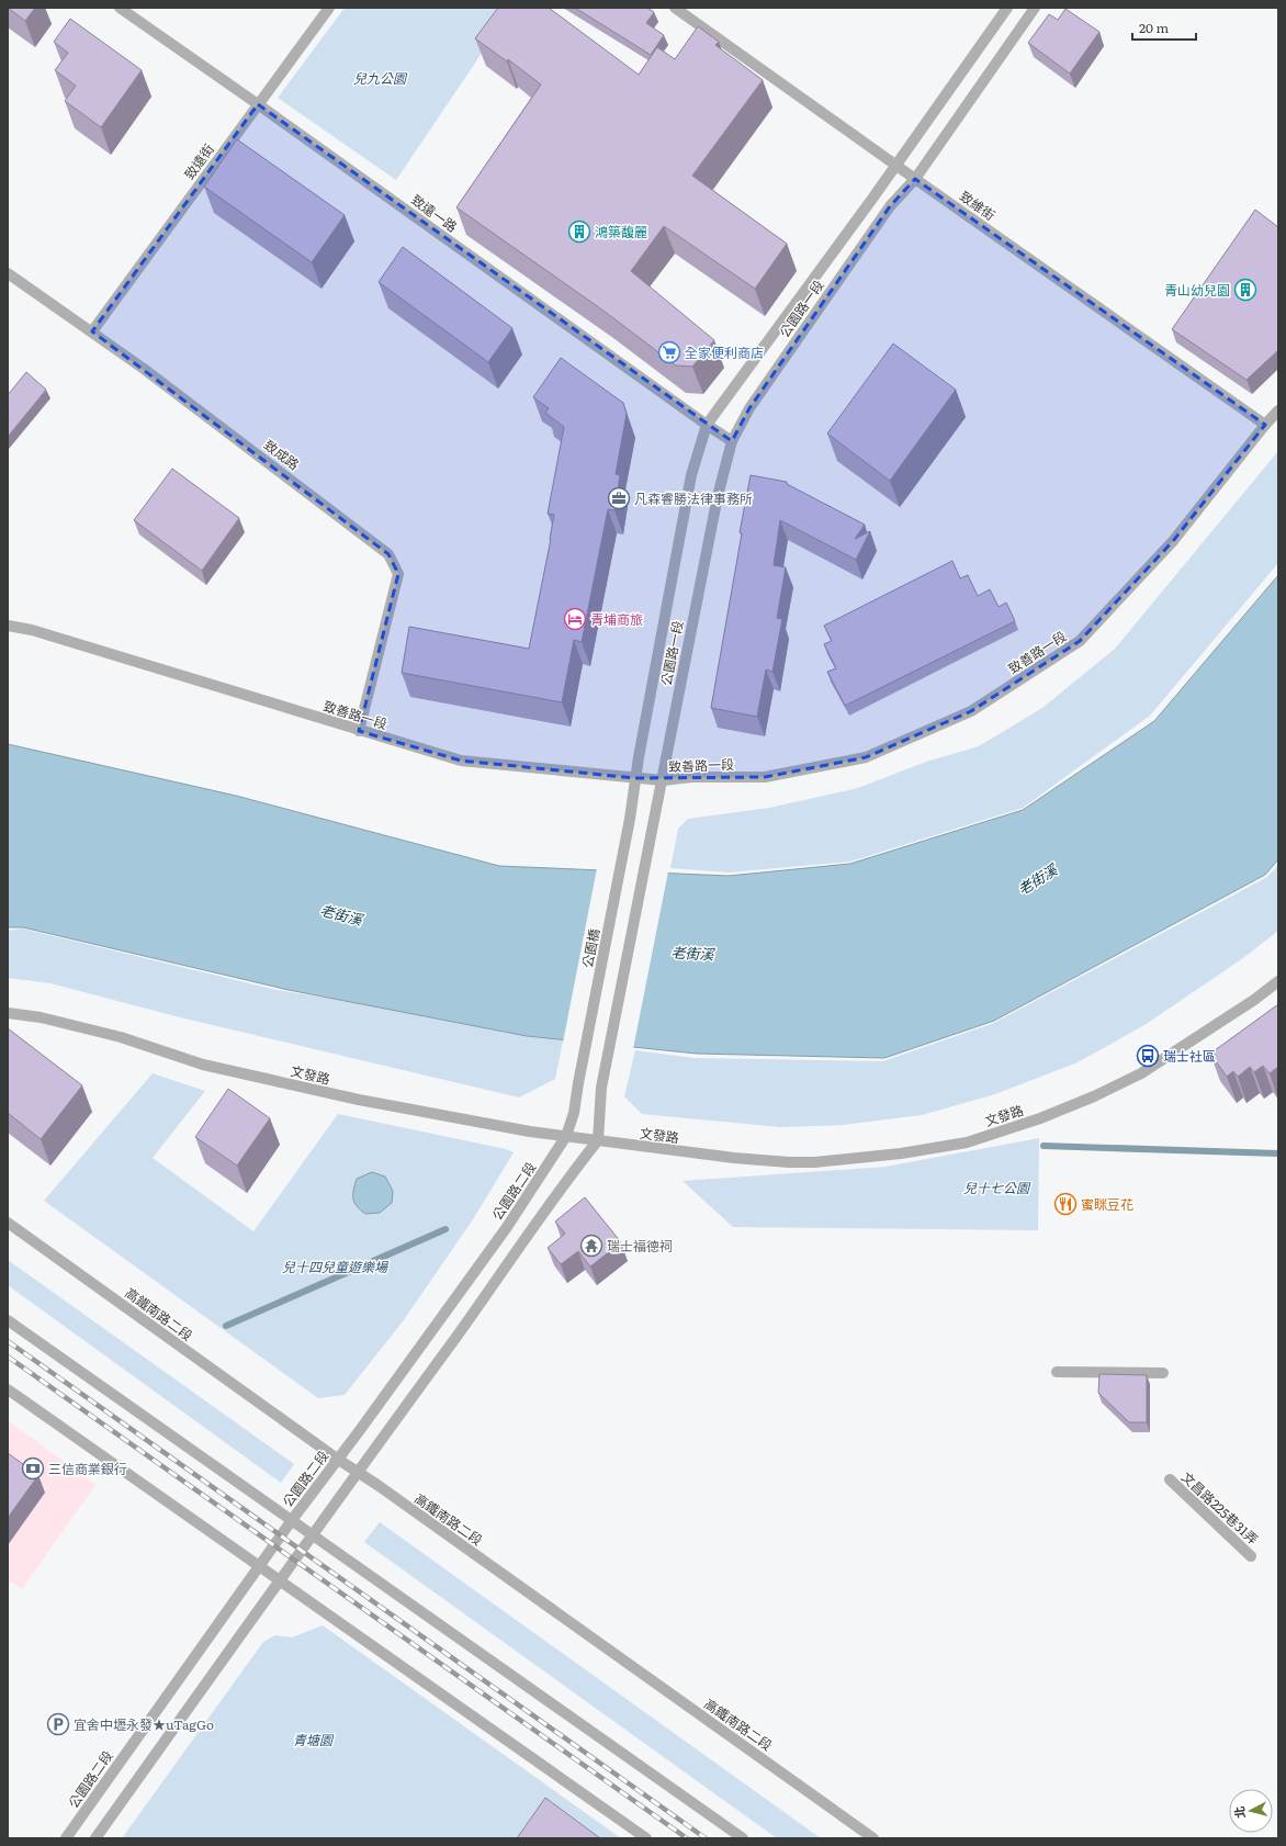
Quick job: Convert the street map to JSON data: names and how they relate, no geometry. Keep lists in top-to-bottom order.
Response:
{
  "streets": {
    "street": [
      "致遠街",
      "致維街",
      "致遠一路",
      "公園路一段",
      "致成路",
      "致善路一段",
      "公園橋",
      "文發路",
      "公園路二段",
      "高鐵南路二段",
      "文昌路225巷31弄"
    ]
  },
  "crossings": [
    ["致遠街", "致遠一路"],
    ["致遠街", "致成路"],
    ["致維街", "公園路一段"],
    ["致維街", "致善路一段"],
    ["致遠一路", "公園路一段"],
    ["公園路一段", "致善路一段"],
    ["公園路一段", "公園橋"],
    ["公園路一段", "文發路"],
    ["致成路", "致善路一段"],
    ["公園橋", "文發路"],
    ["公園橋", "公園路二段"],
    ["文發路", "公園路二段"],
    ["公園路二段", "高鐵南路二段"]
  ],
  "water": ["老街溪"],
  "parks": [
    "兒九公園",
    "兒十七公園",
    "兒十四兒童遊樂場",
    "青塘園"
  ],
  "places": {
    "building": ["鴻築馥麗", "青山幼兒園"],
    "supermarket": ["全家便利商店"],
    "office": ["凡森睿勝法律事務所"],
    "hotel": ["青埔商旅"],
    "bus stop": ["瑞士社區"],
    "restaurant": ["蜜眯豆花"],
    "temple": ["瑞士福德祠"],
    "bank": ["三信商業銀行"],
    "parking": ["宜舍中壢永發★uTagGo"]
  },
  "scale_bar": "20 m",
  "north": "left"
}
